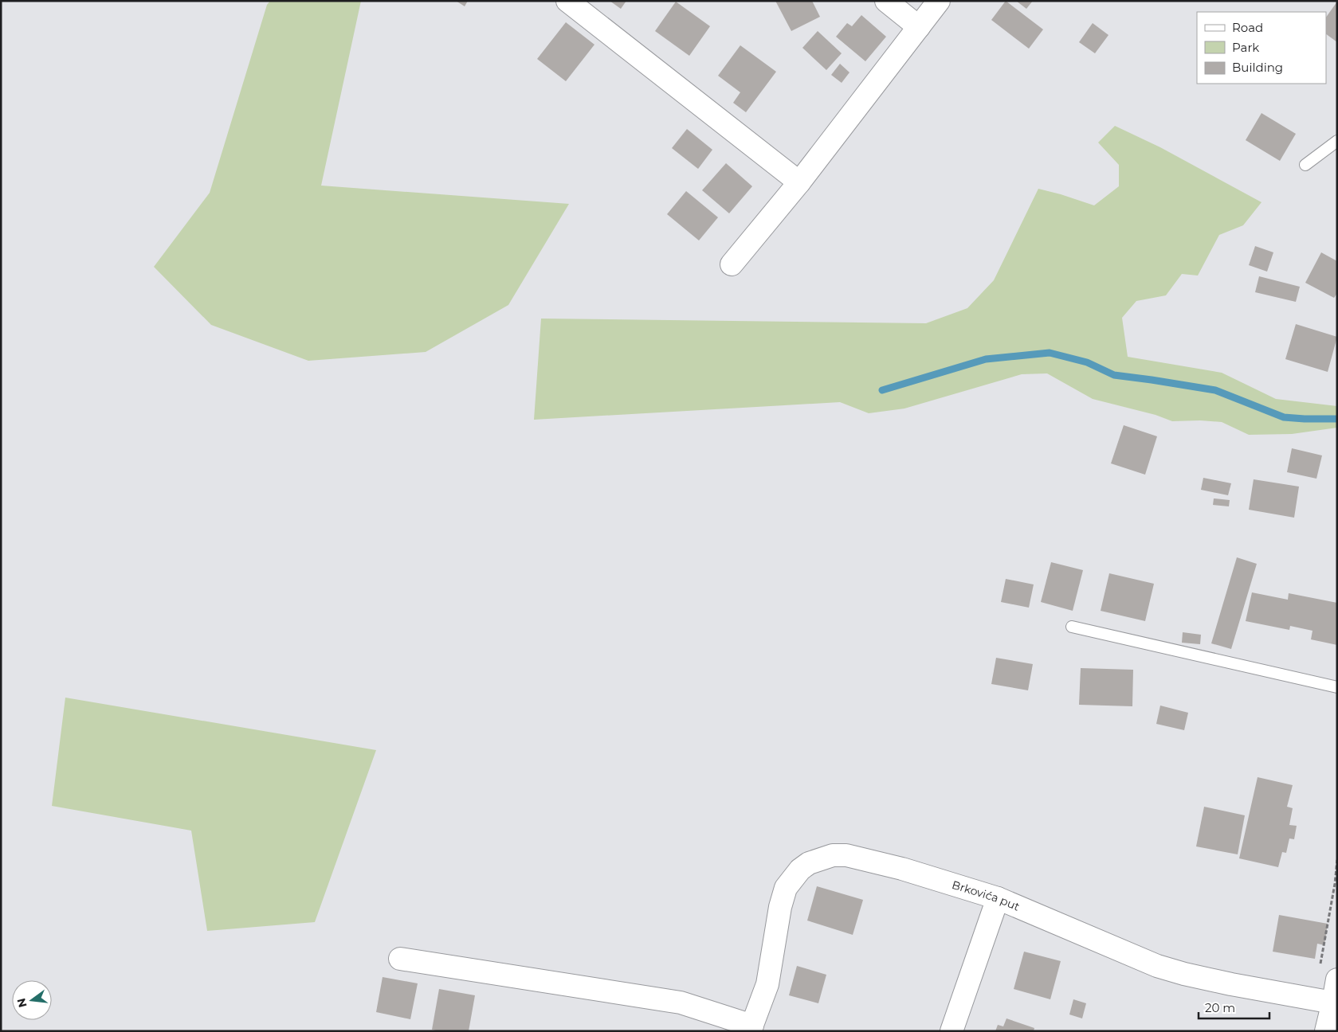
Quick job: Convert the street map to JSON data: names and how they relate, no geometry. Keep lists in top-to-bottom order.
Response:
{
  "streets": {
    "street": ["Brkovića put"]
  },
  "legend": ["Road", "Park", "Building"],
  "scale_bar": "20 m",
  "north": "left"
}
